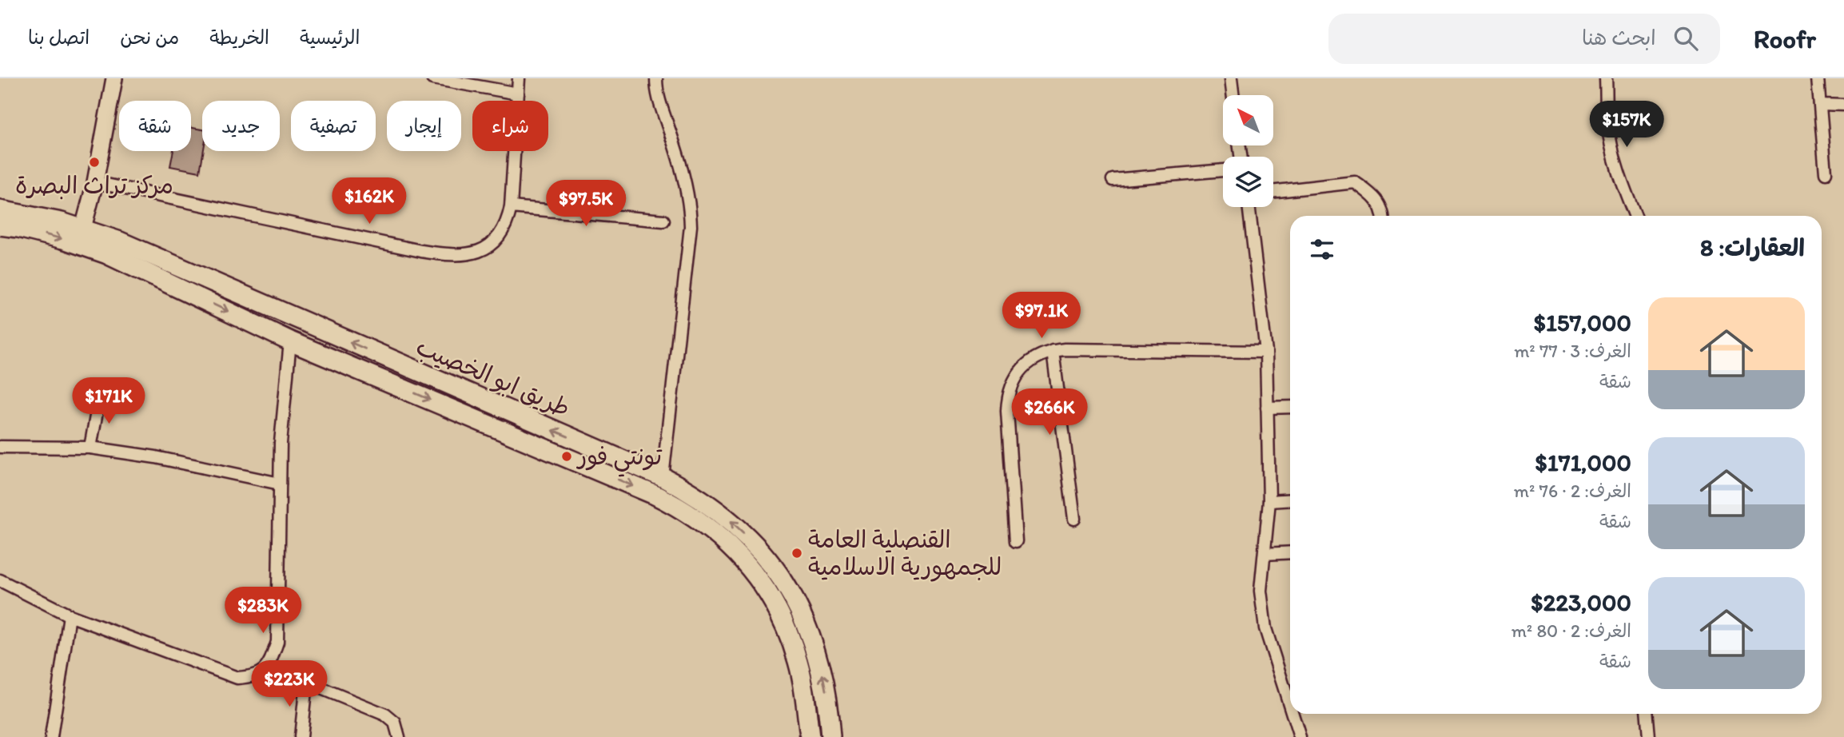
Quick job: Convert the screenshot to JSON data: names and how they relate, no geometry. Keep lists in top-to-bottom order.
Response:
{
  "streets": {
    "main road": ["طريق ابو الخصيب"]
  },
  "places": ["مركز تراث البصرة", "تونتي فور", "القنصلية العامة للجمهورية الاسلامية"],
  "north": "top left",
  "page": {
    "header": "Roofr",
    "search": "ابحث هنا",
    "nav": [
      "الرئيسية",
      "الخريطة",
      "من نحن",
      "اتصل بنا"
    ],
    "price": [
      "$157K",
      "$162K",
      "$97.5K",
      "$97.1K",
      "$171K",
      "$266K",
      "$283K",
      "$223K"
    ],
    "chip": [
      "شراء",
      "إيجار",
      "تصفية",
      "جديد",
      "شقة"
    ],
    "heading": "العقارات: 8",
    "list": [
      {
        "name": "$157,000",
        "note": "الغرف: 3 · 77 m² · شقة"
      },
      {
        "name": "$171,000",
        "note": "الغرف: 2 · 76 m² · شقة"
      },
      {
        "name": "$223,000",
        "note": "الغرف: 2 · 80 m² · شقة"
      }
    ]
  }
}
